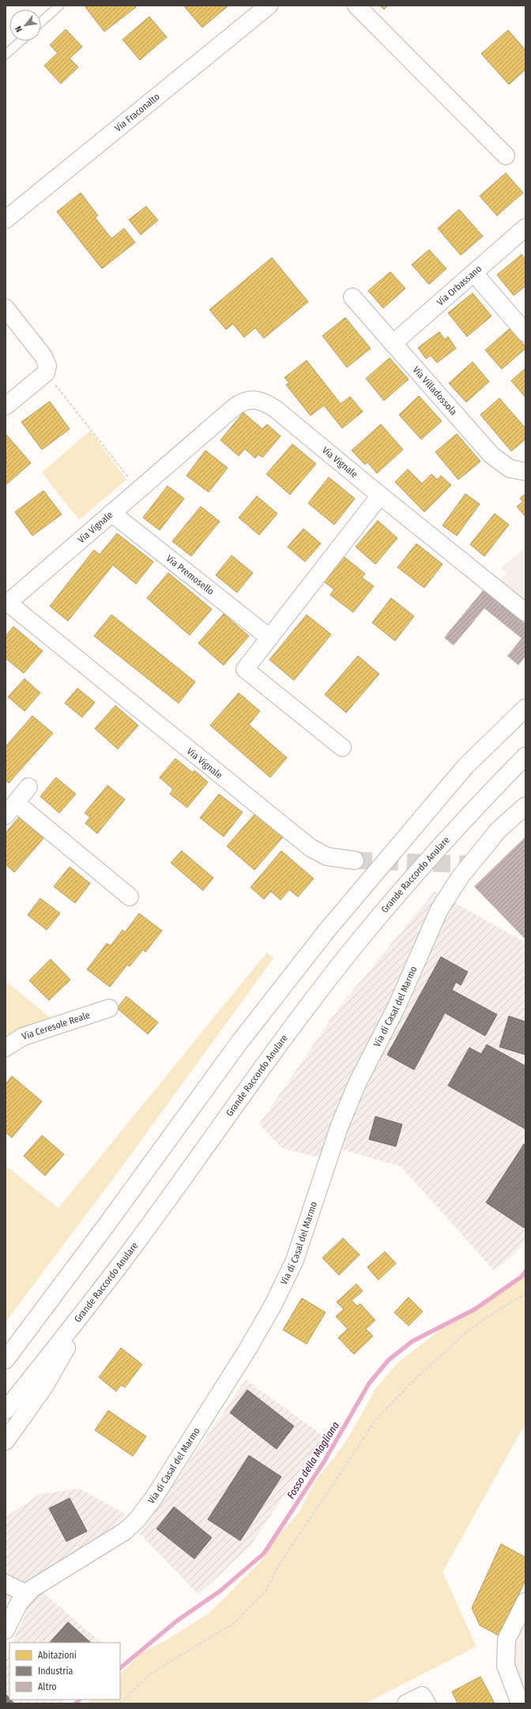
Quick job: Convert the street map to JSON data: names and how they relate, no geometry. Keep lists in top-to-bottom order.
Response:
{
  "streets": {
    "main road": [
      "Via Fraconalto",
      "Via Orbassano",
      "Via Villadossola",
      "Via Vignale",
      "Via Premosello",
      "Grande Raccordo Anulare",
      "Via di Casal del Marmo",
      "Via Ceresole Reale"
    ]
  },
  "crossings": [
    ["Via Orbassano", "Via Villadossola"],
    ["Via Vignale", "Via Premosello"]
  ],
  "water": ["Fosso della Magliana"],
  "legend": ["Abitazioni", "Industria", "Altro"],
  "north": "bottom left"
}
